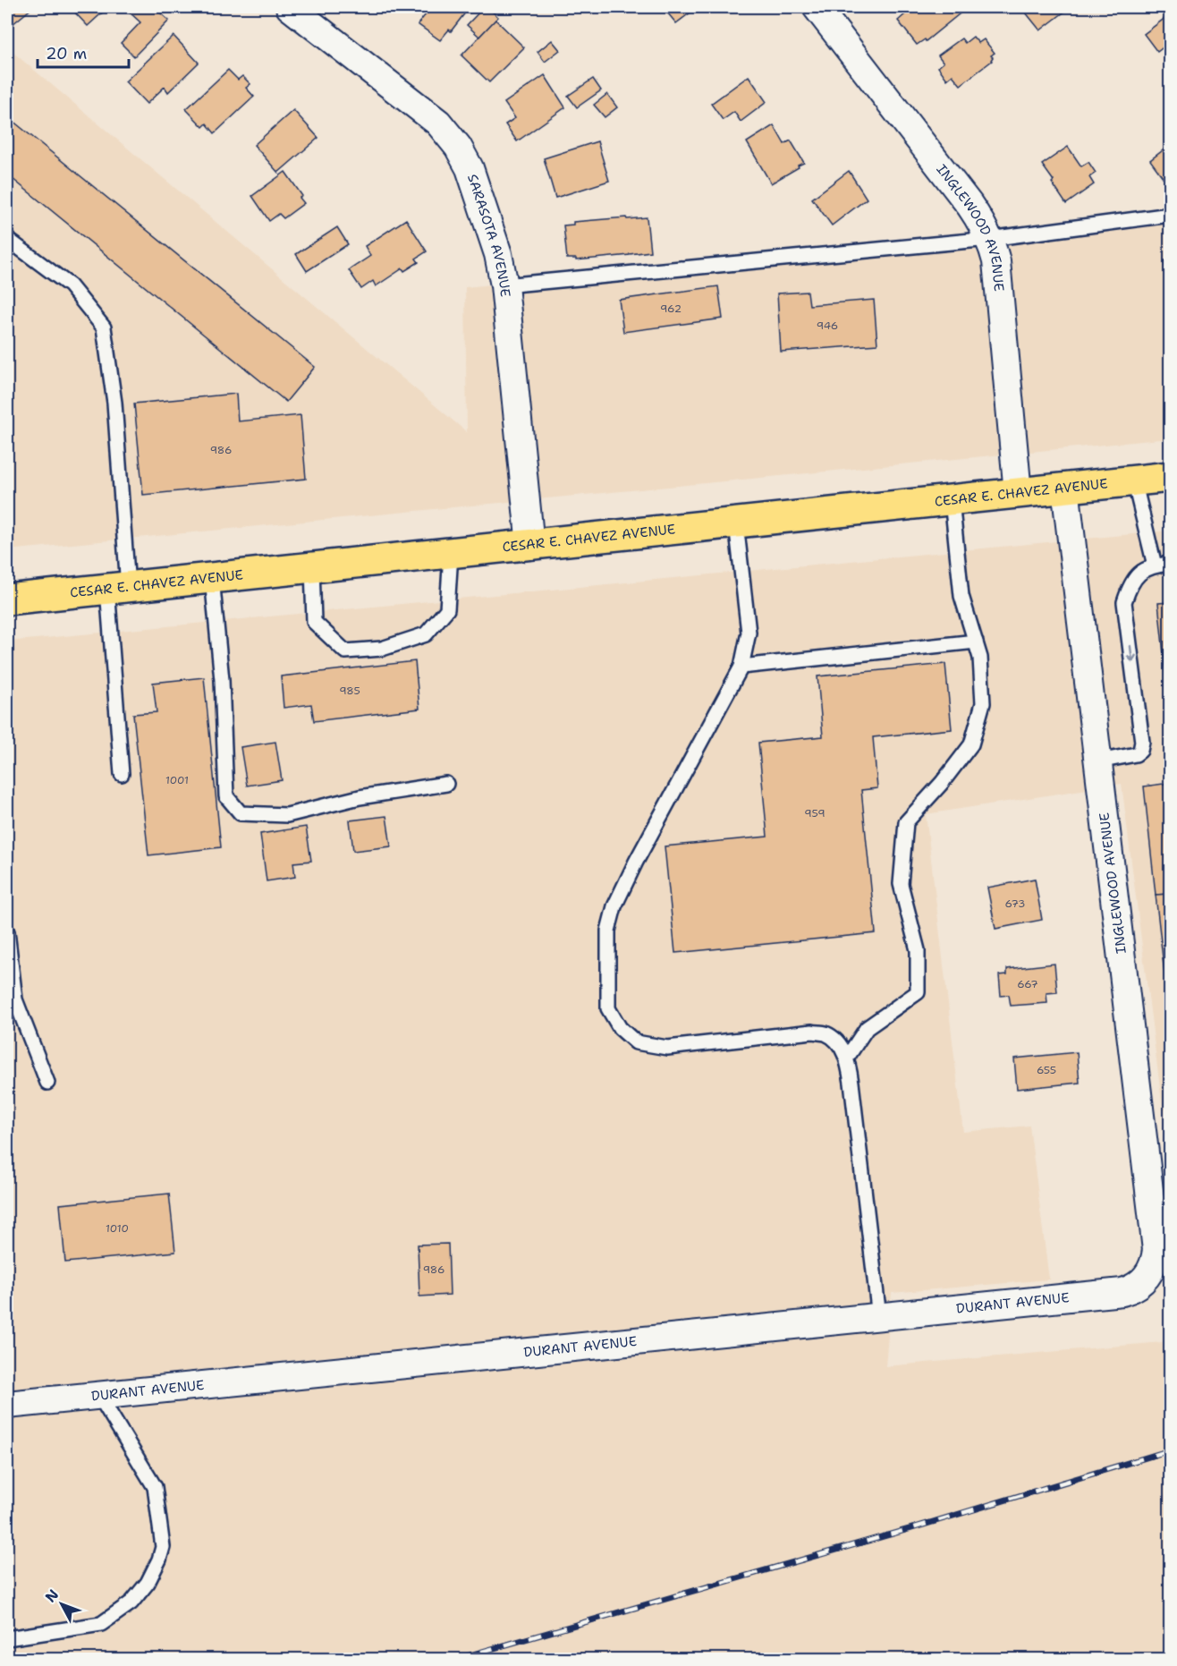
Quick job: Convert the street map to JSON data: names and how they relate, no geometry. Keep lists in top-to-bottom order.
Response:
{
  "streets": {
    "main road": ["CESAR E. CHAVEZ AVENUE"],
    "street": ["INGLEWOOD AVENUE", "SARASOTA AVENUE", "DURANT AVENUE"]
  },
  "crossings": [
    ["INGLEWOOD AVENUE", "CESAR E. CHAVEZ AVENUE"],
    ["INGLEWOOD AVENUE", "DURANT AVENUE"],
    ["SARASOTA AVENUE", "CESAR E. CHAVEZ AVENUE"]
  ],
  "house_numbers": [
    "962",
    "946",
    "986",
    "985",
    "1001",
    "959",
    "673",
    "667",
    "655",
    "1010",
    "986"
  ],
  "scale_bar": "20 m",
  "north": "top left"
}
